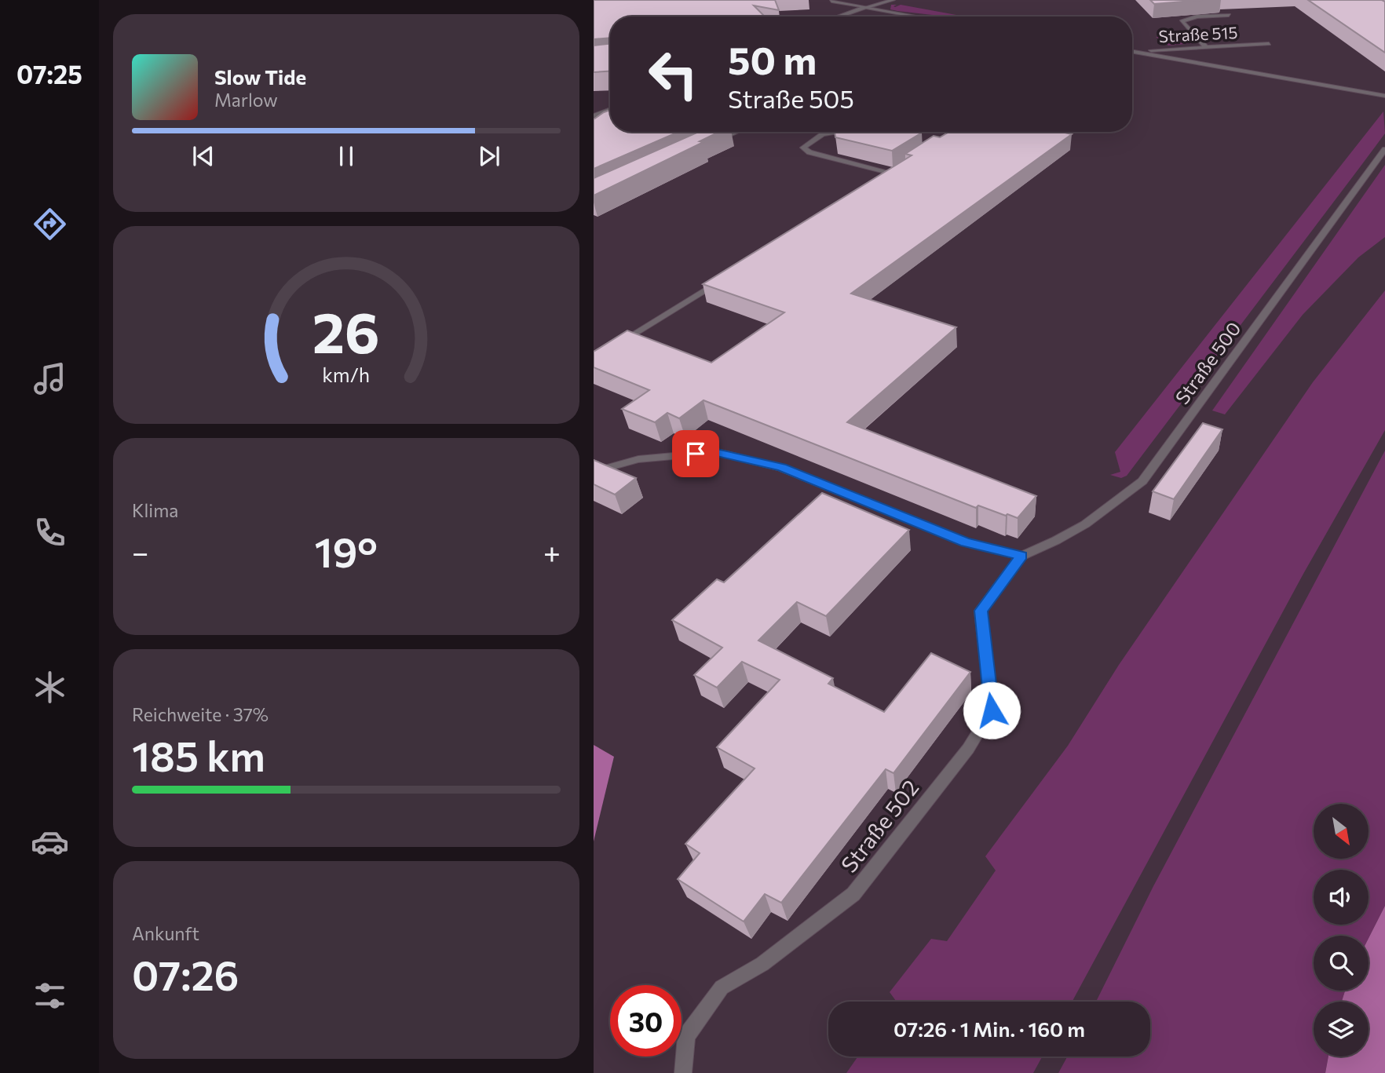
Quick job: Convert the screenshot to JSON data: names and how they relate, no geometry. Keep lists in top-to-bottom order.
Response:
{
  "streets": {
    "street": ["Straße 515", "Straße 500", "Straße 502"]
  },
  "crossings": [
    ["Straße 500", "Straße 502"]
  ],
  "north": "bottom right",
  "page": {
    "tabs": "07:25",
    "turn": ["50 m", "Straße 505"],
    "song": ["Slow Tide", "Marlow"],
    "tile": [
      "Klima",
      ["Reichweite · 37%", "185 km"],
      ["Ankunft", "07:26"]
    ],
    "heat": ["−", "19°", "+"],
    "limit": "30",
    "trip": "07:26 · 1 Min. · 160 m",
    "gauge": ["26", "km/h"]
  }
}
